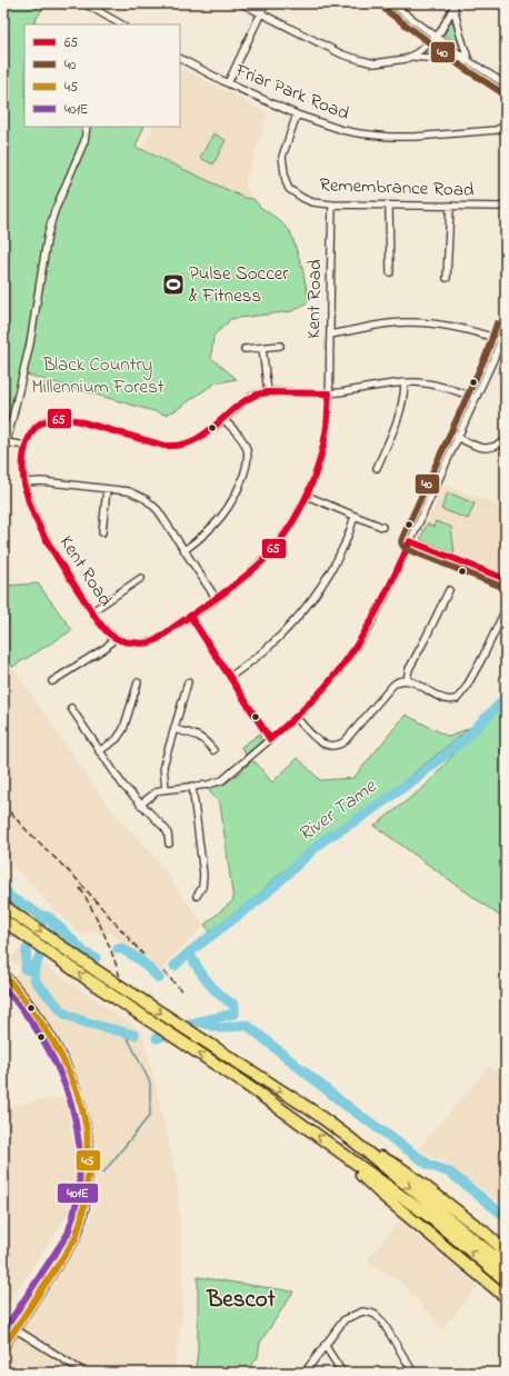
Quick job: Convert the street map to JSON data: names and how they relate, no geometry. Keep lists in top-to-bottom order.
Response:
{
  "streets": {
    "street": ["Friar Park Road", "Remembrance Road", "Kent Road"]
  },
  "crossings": [
    ["Friar Park Road", "Remembrance Road"],
    ["Remembrance Road", "Kent Road"]
  ],
  "districts": ["Bescot"],
  "water": ["River Tame"],
  "parks": ["Black Country Millennium Forest"],
  "places": {
    "sports": ["Pulse Soccer & Fitness"]
  },
  "lines": [
    "transit line 40",
    "transit line 65",
    "transit line 45",
    "transit line 401E"
  ],
  "legend": [
    "65",
    "40",
    "45",
    "401E"
  ]
}
